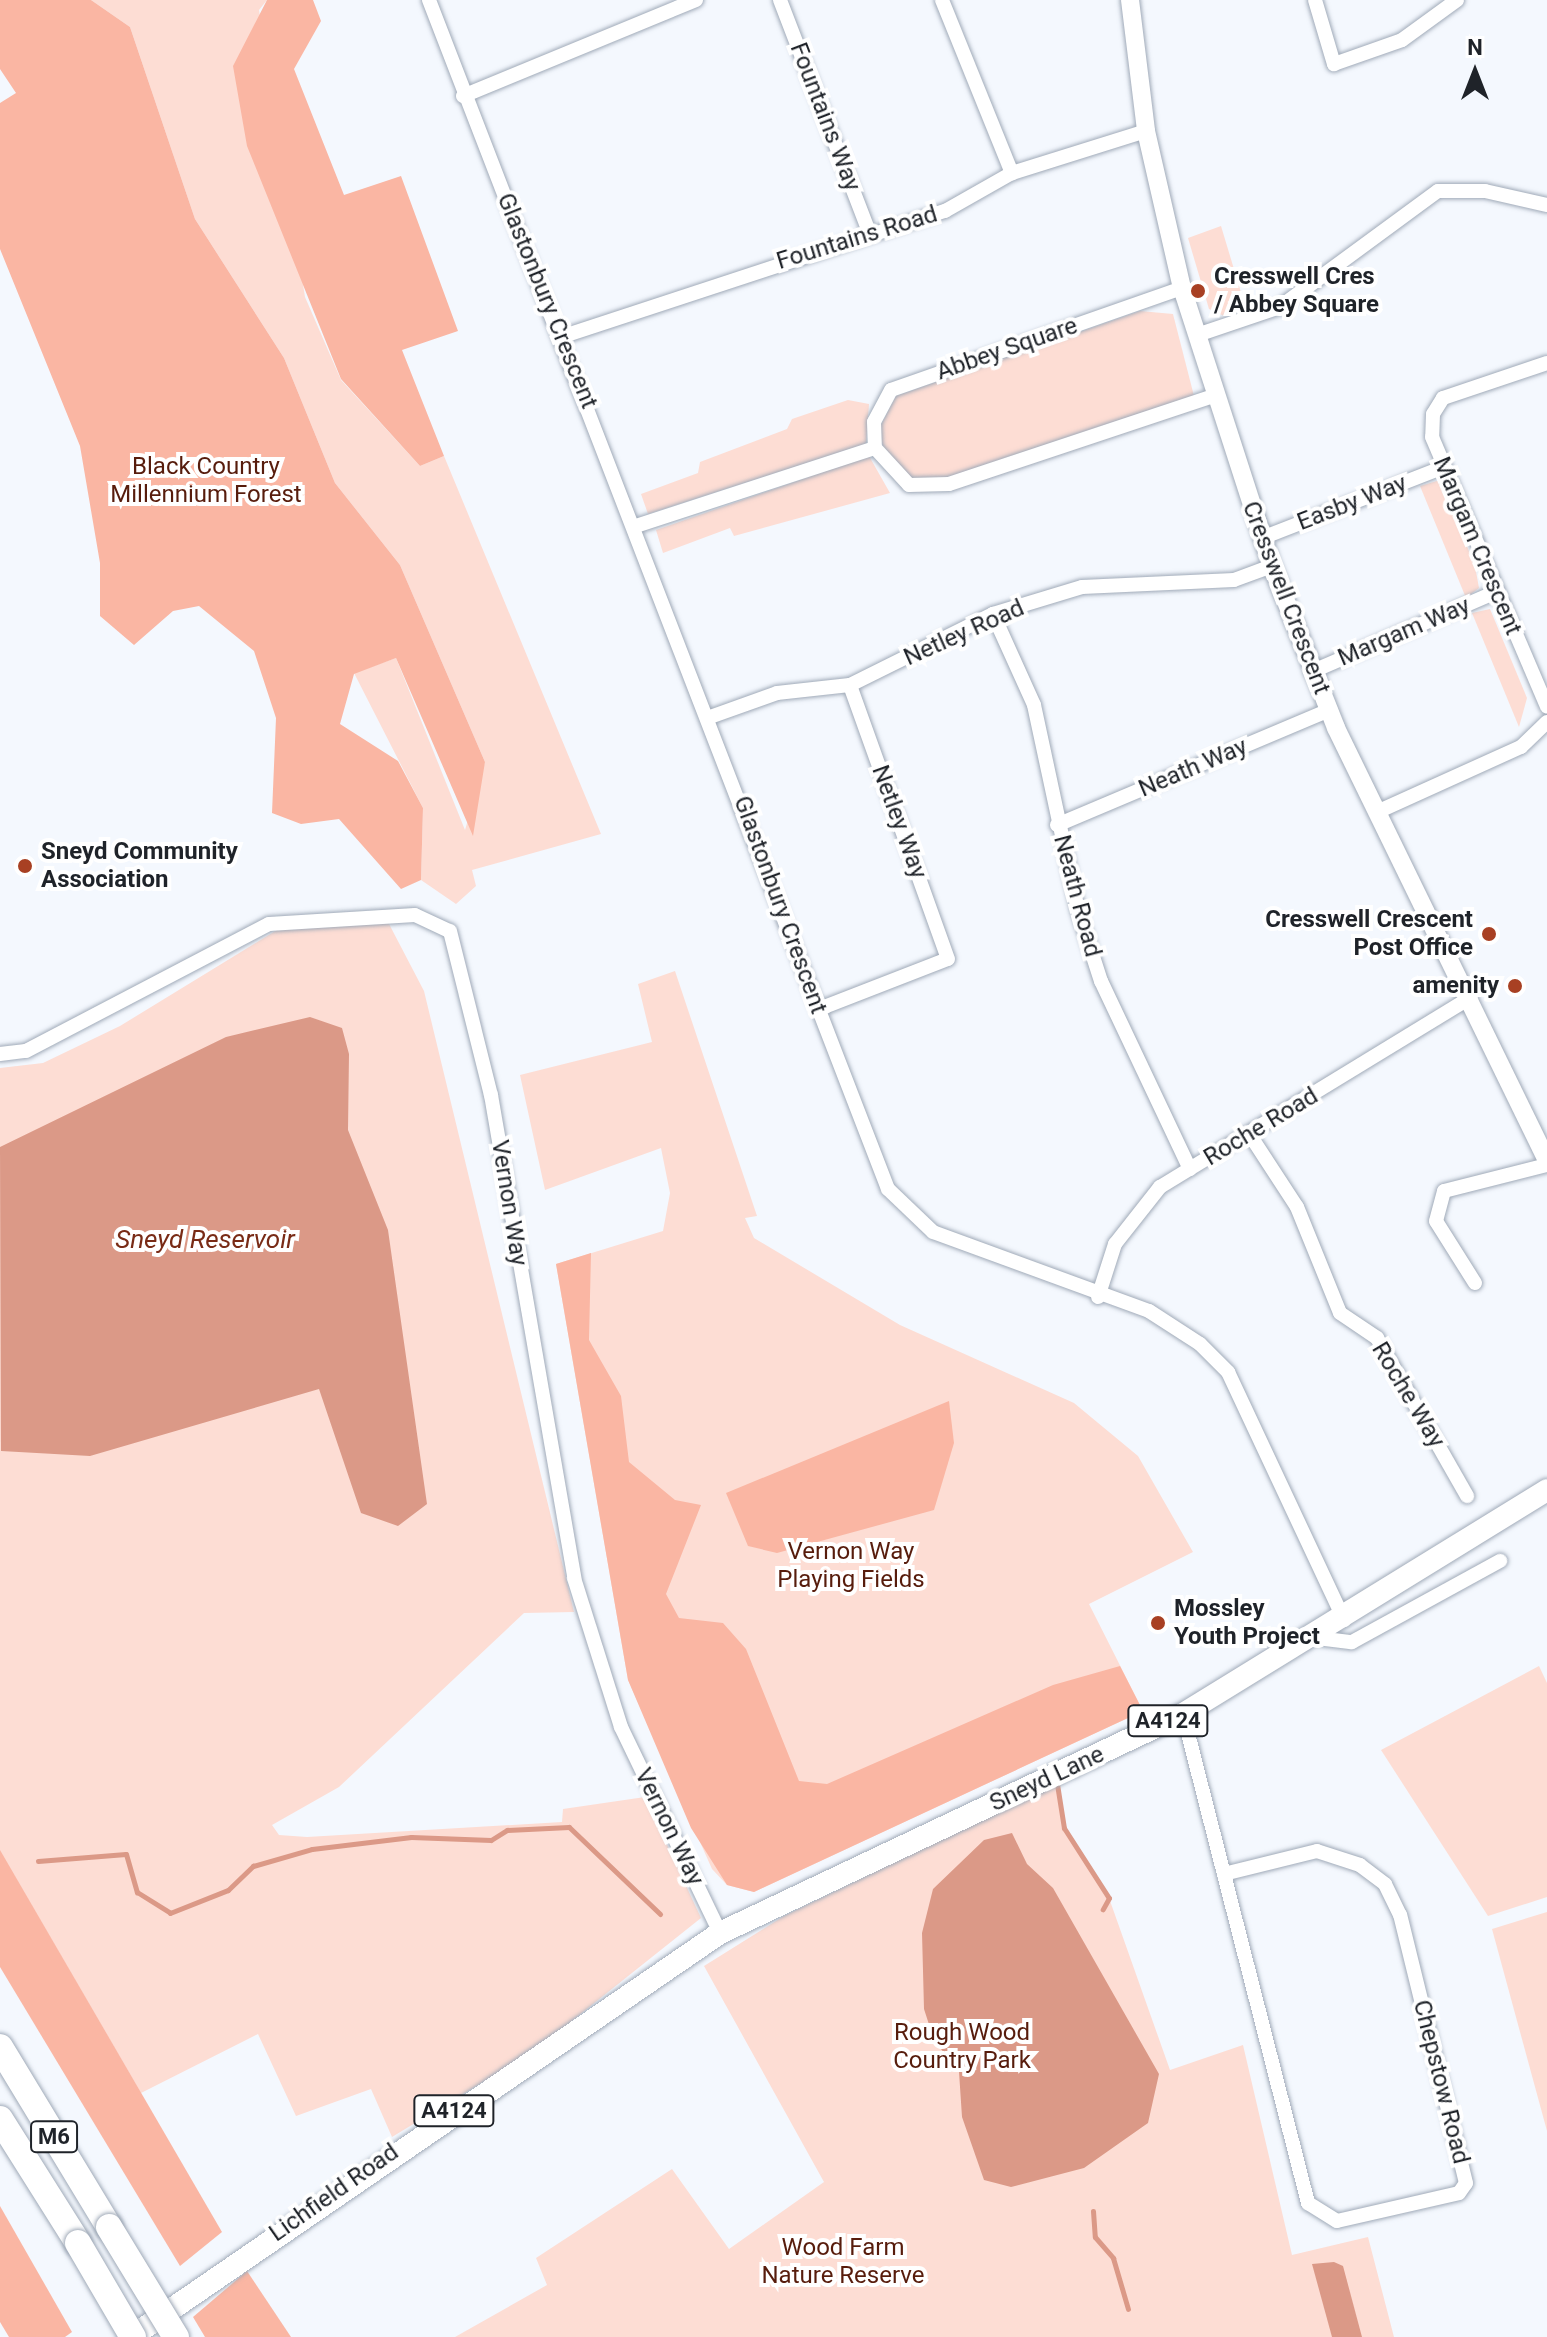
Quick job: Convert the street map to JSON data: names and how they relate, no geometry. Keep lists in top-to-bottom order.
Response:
{
  "streets": {
    "highway": ["M6"],
    "main road": ["A4124", "Sneyd Lane", "Lichfield Road"],
    "street": [
      "Fountains Way",
      "Fountains Road",
      "Glastonbury Crescent",
      "Abbey Square",
      "Easby Way",
      "Margam Crescent",
      "Cresswell Crescent",
      "Margam Way",
      "Netley Road",
      "Neath Way",
      "Netley Way",
      "Neath Road",
      "Roche Road",
      "Vernon Way",
      "Roche Way",
      "Chepstow Road"
    ]
  },
  "crossings": [
    ["Fountains Way", "Fountains Road"],
    ["Fountains Road", "Glastonbury Crescent"],
    ["Fountains Road", "Cresswell Crescent"],
    ["Glastonbury Crescent", "Netley Road"],
    ["Glastonbury Crescent", "Netley Way"],
    ["Glastonbury Crescent", "Roche Road"],
    ["Glastonbury Crescent", "Sneyd Lane"],
    ["Abbey Square", "Cresswell Crescent"],
    ["Easby Way", "Margam Crescent"],
    ["Easby Way", "Cresswell Crescent"],
    ["Margam Crescent", "Margam Way"],
    ["Cresswell Crescent", "Margam Way"],
    ["Cresswell Crescent", "Netley Road"],
    ["Cresswell Crescent", "Neath Way"],
    ["Cresswell Crescent", "Roche Road"],
    ["Netley Road", "Netley Way"],
    ["Netley Road", "Neath Road"],
    ["Neath Way", "Neath Road"],
    ["Neath Road", "Roche Road"],
    ["Roche Road", "Roche Way"],
    ["Vernon Way", "Sneyd Lane"],
    ["Sneyd Lane", "Chepstow Road"],
    ["Sneyd Lane", "Lichfield Road"],
    ["M6", "Lichfield Road"]
  ],
  "water": ["Sneyd Reservoir"],
  "parks": [
    "Black Country Millennium Forest",
    "Vernon Way Playing Fields",
    "Rough Wood Country Park",
    "Wood Farm Nature Reserve"
  ],
  "places": [
    "Cresswell Cres / Abbey Square",
    "Sneyd Community Association",
    "Cresswell Crescent Post Office",
    "amenity",
    "Mossley Youth Project"
  ],
  "north": "top"
}
